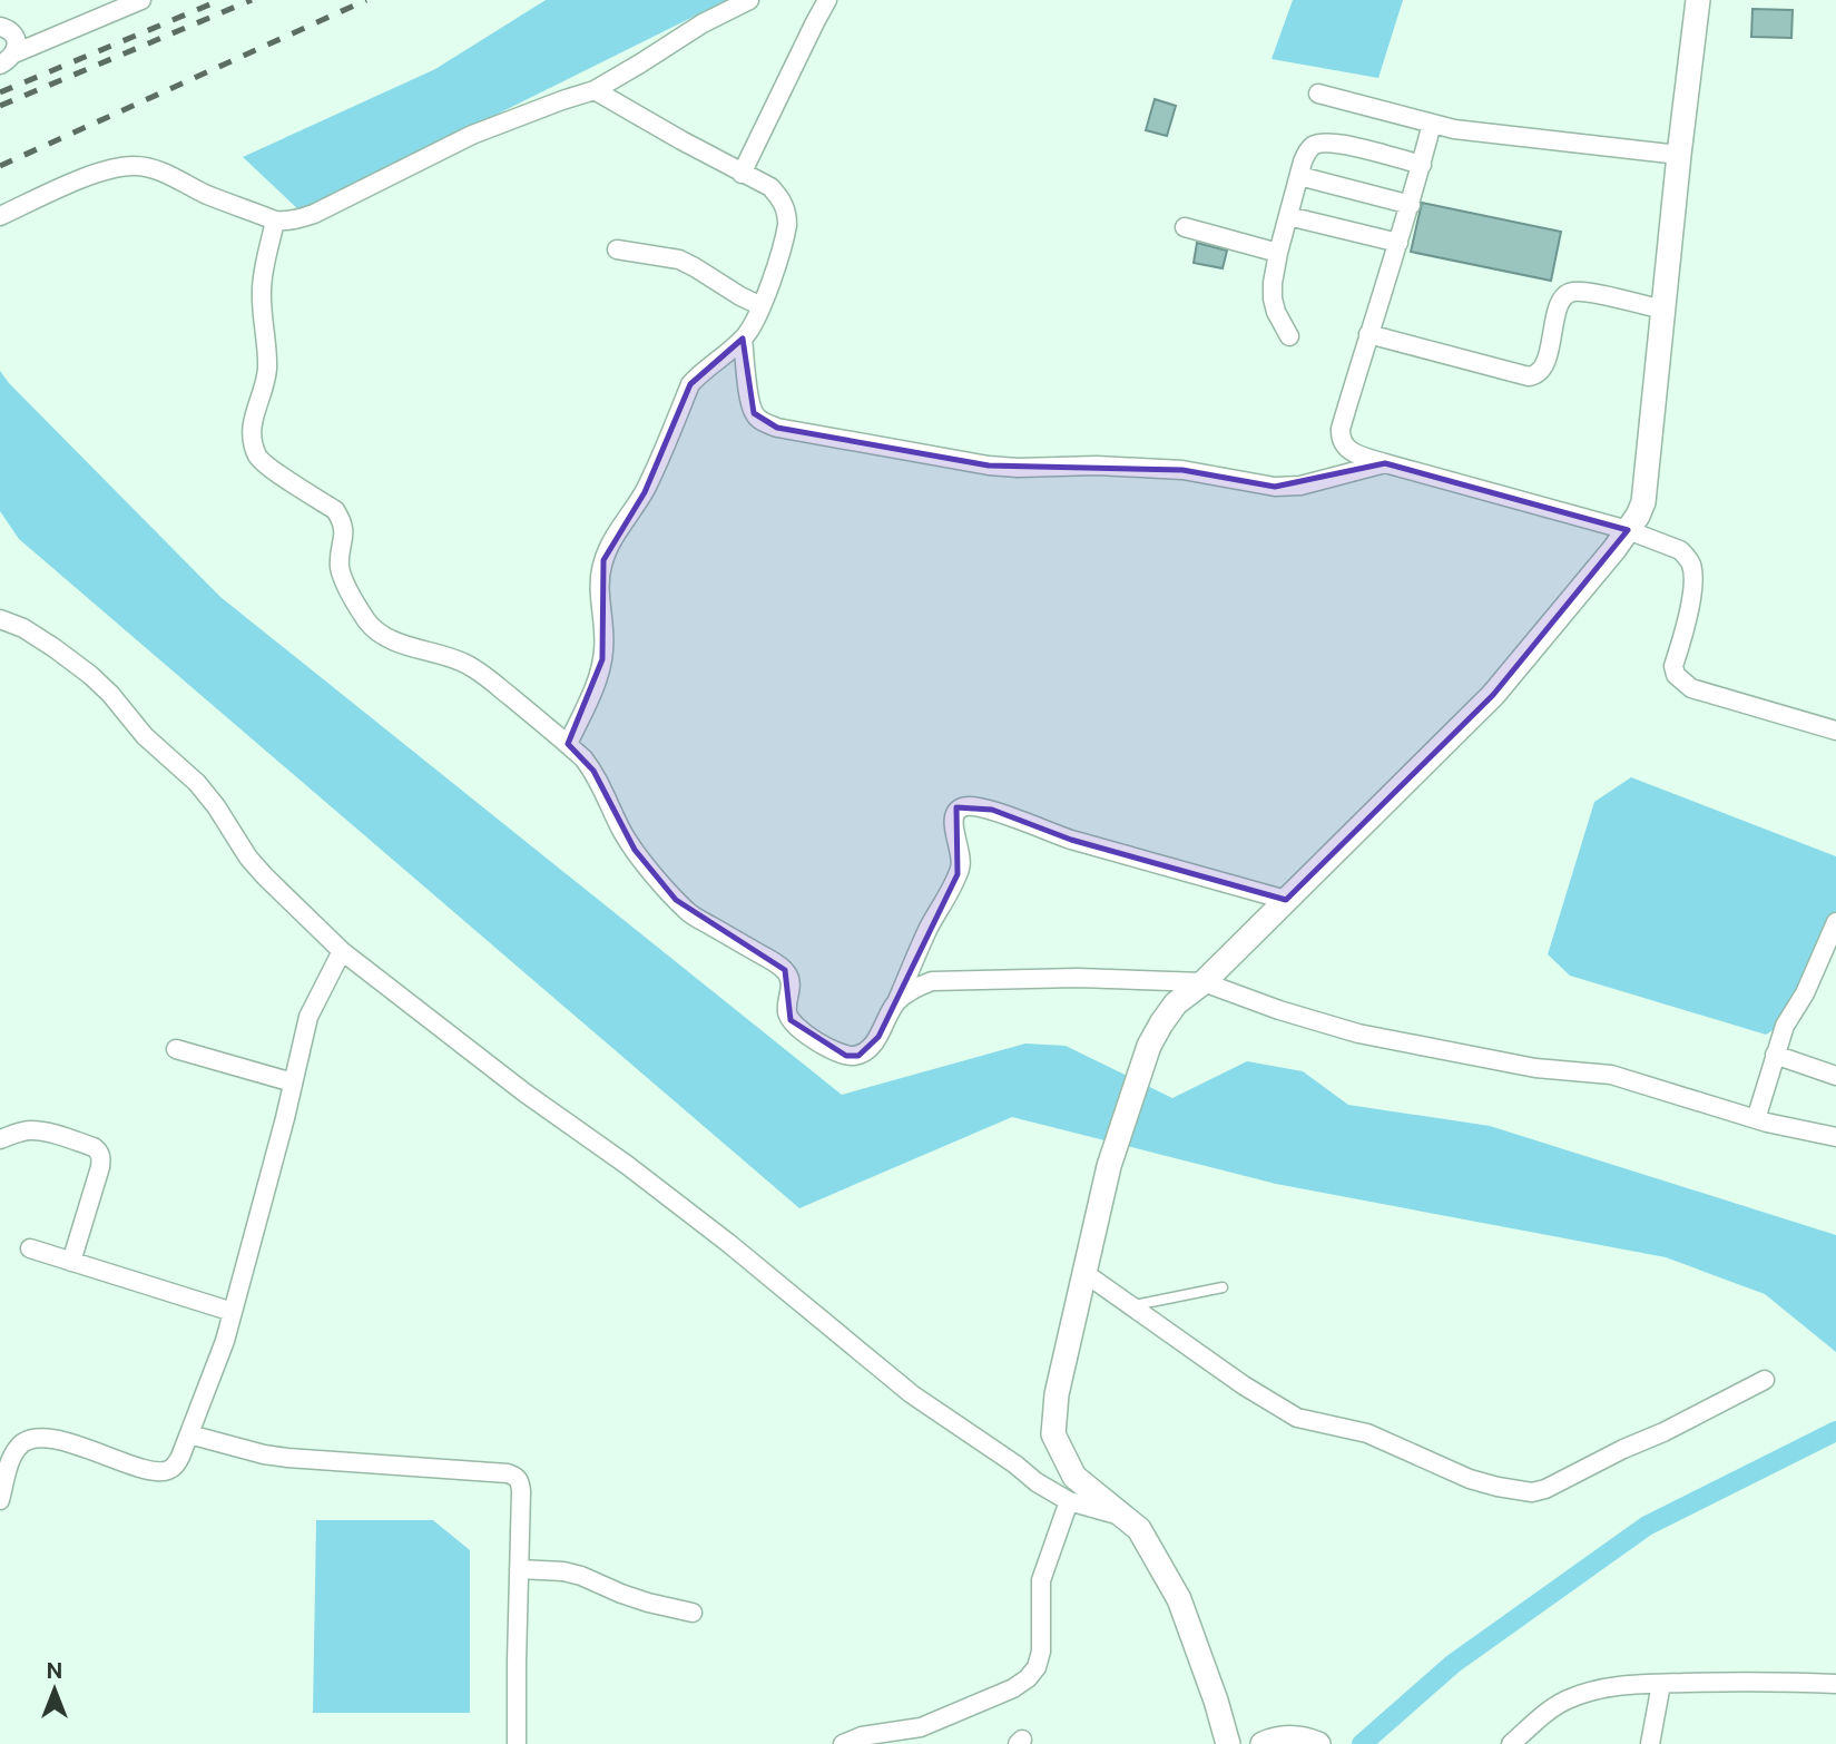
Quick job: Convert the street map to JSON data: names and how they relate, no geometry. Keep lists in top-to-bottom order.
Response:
{
  "north": "top"
}
